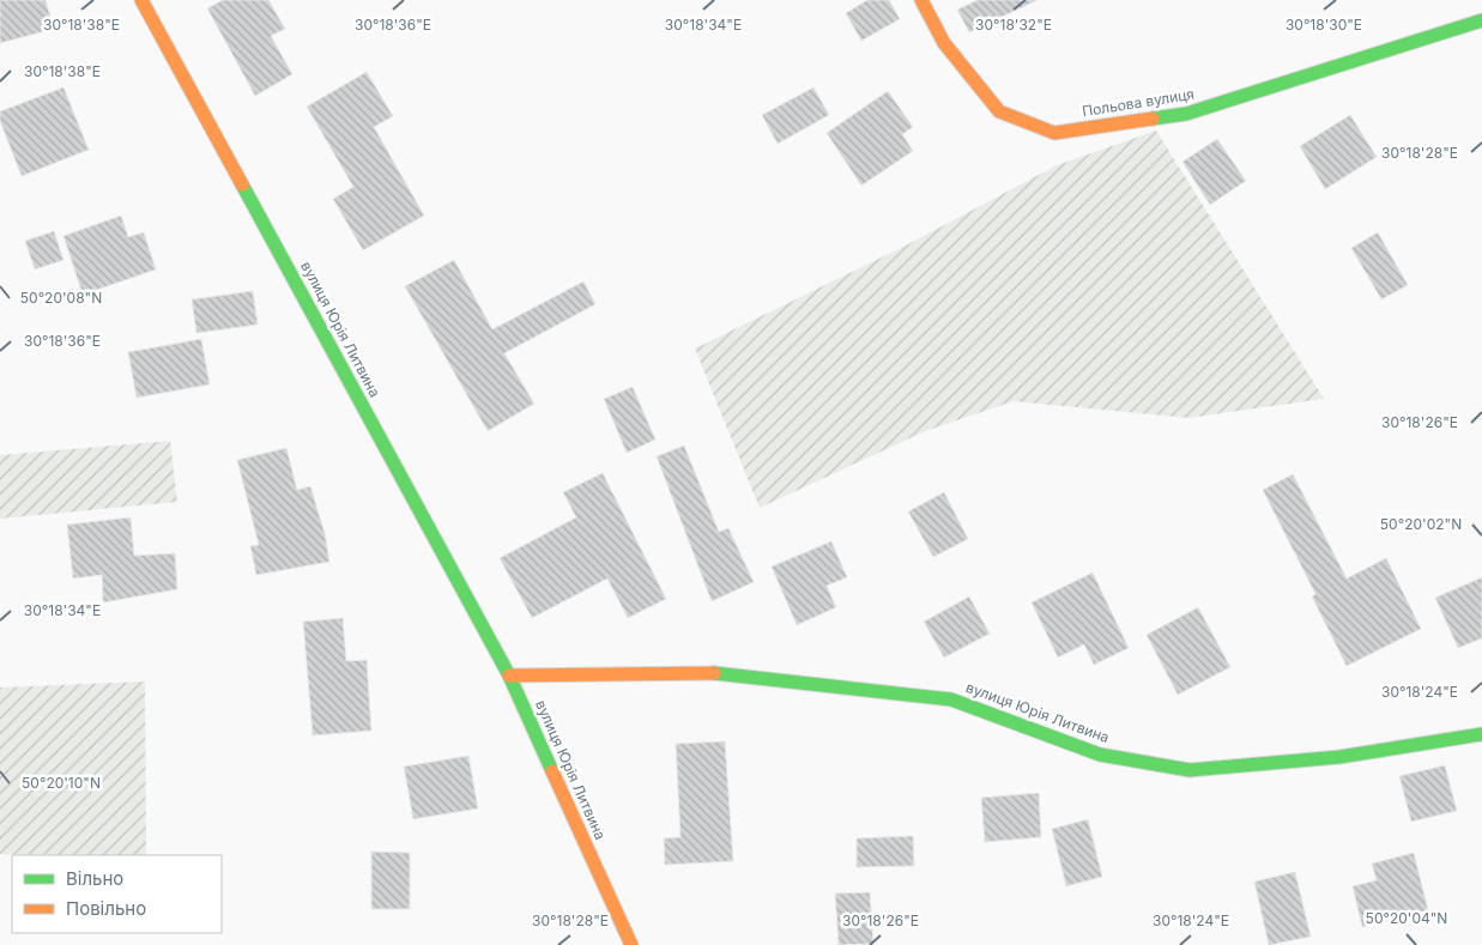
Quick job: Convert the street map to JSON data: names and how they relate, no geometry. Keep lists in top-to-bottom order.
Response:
{
  "streets": {
    "street": ["Польова вулиця", "вулиця Юрія Литвина"]
  },
  "legend": ["Вільно", "Повільно"],
  "coordinates": [
    "30°18'38\"E",
    "30°18'36\"E",
    "30°18'34\"E",
    "30°18'32\"E",
    "30°18'30\"E",
    "30°18'28\"E",
    "50°20'08\"N",
    "30°18'26\"E",
    "50°20'02\"N",
    "30°18'24\"E",
    "50°20'10\"N",
    "50°20'04\"N"
  ]
}
